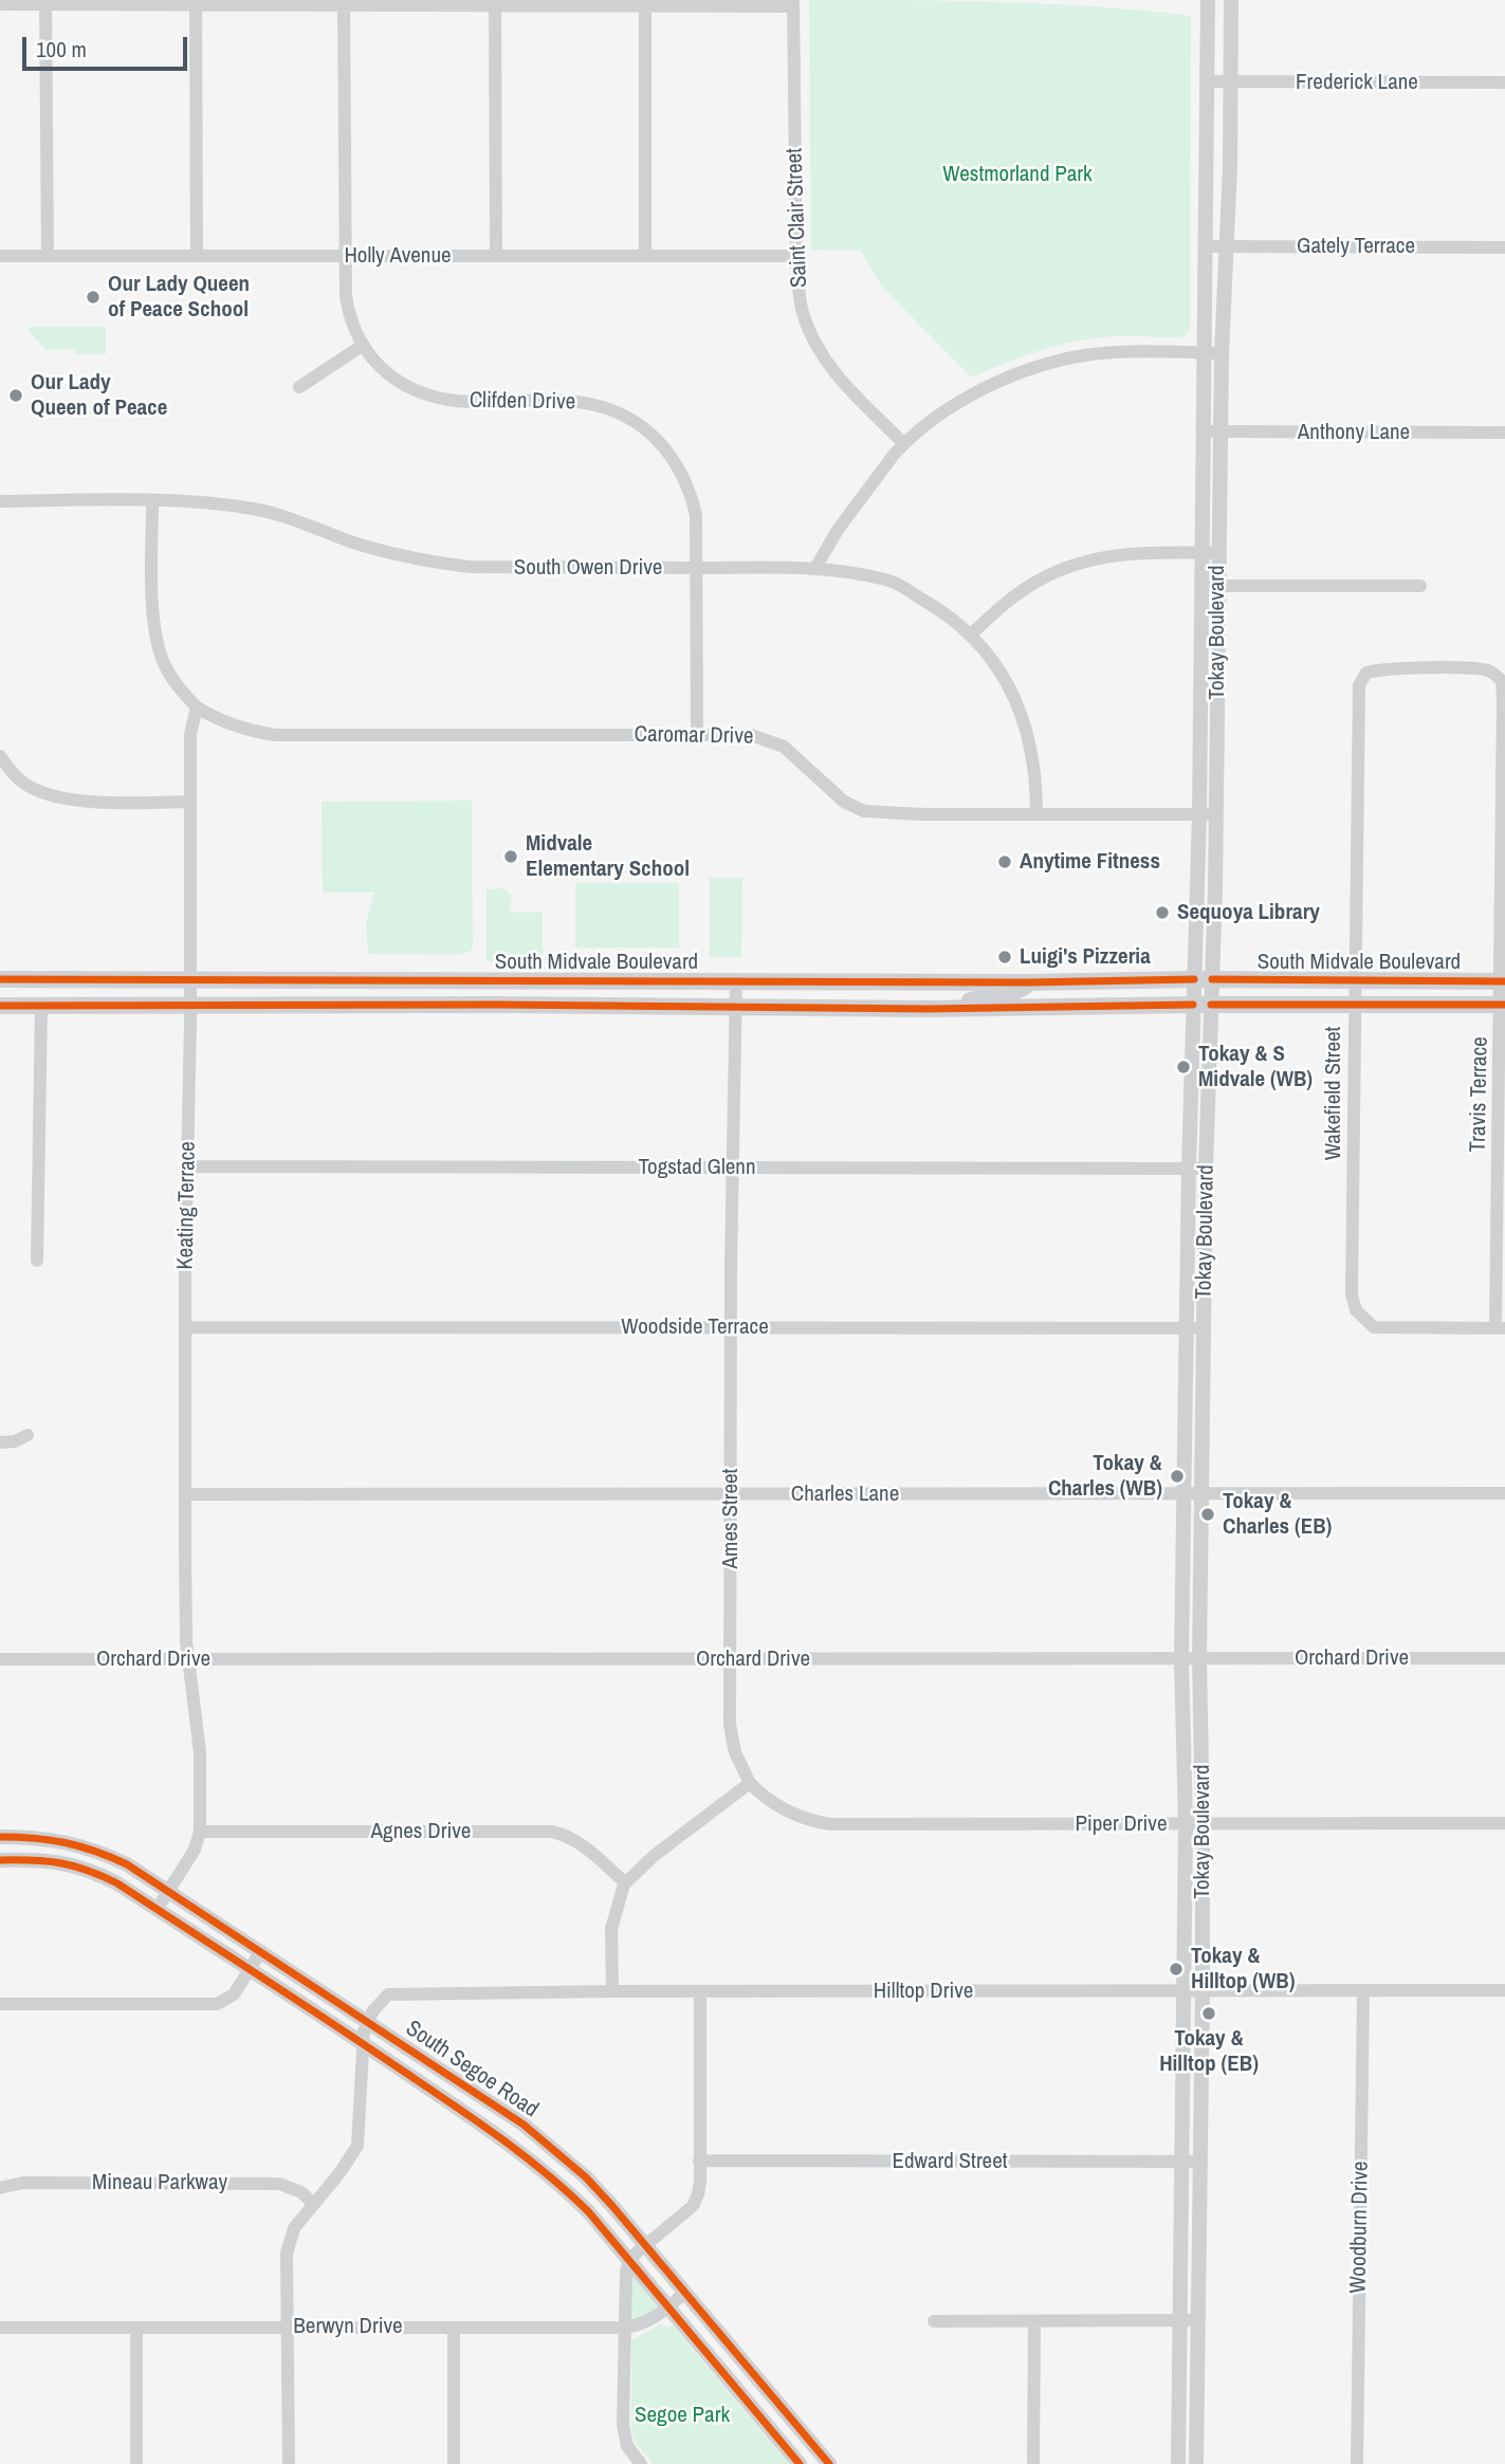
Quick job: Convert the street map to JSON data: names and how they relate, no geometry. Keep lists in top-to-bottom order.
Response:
{
  "streets": {
    "main road": ["South Midvale Boulevard"],
    "street": [
      "Frederick Lane",
      "Saint Clair Street",
      "Gately Terrace",
      "Holly Avenue",
      "Clifden Drive",
      "Anthony Lane",
      "South Owen Drive",
      "Tokay Boulevard",
      "Caromar Drive",
      "Wakefield Street",
      "Travis Terrace",
      "Togstad Glenn",
      "Keating Terrace",
      "Woodside Terrace",
      "Charles Lane",
      "Ames Street",
      "Orchard Drive",
      "Piper Drive",
      "Agnes Drive",
      "Hilltop Drive",
      "South Segoe Road",
      "Edward Street",
      "Mineau Parkway",
      "Woodburn Drive",
      "Berwyn Drive"
    ]
  },
  "crossings": [
    ["Frederick Lane", "Tokay Boulevard"],
    ["Saint Clair Street", "Holly Avenue"],
    ["Gately Terrace", "Tokay Boulevard"],
    ["Holly Avenue", "Clifden Drive"],
    ["Clifden Drive", "South Owen Drive"],
    ["Clifden Drive", "Caromar Drive"],
    ["Anthony Lane", "Tokay Boulevard"],
    ["South Owen Drive", "Caromar Drive"],
    ["Tokay Boulevard", "Caromar Drive"],
    ["Tokay Boulevard", "South Midvale Boulevard"],
    ["Tokay Boulevard", "Togstad Glenn"],
    ["Tokay Boulevard", "Woodside Terrace"],
    ["Tokay Boulevard", "Charles Lane"],
    ["Tokay Boulevard", "Orchard Drive"],
    ["Tokay Boulevard", "Piper Drive"],
    ["Tokay Boulevard", "Hilltop Drive"],
    ["Tokay Boulevard", "Edward Street"],
    ["Caromar Drive", "Keating Terrace"],
    ["South Midvale Boulevard", "Wakefield Street"],
    ["South Midvale Boulevard", "Travis Terrace"],
    ["South Midvale Boulevard", "Keating Terrace"],
    ["South Midvale Boulevard", "Ames Street"],
    ["Wakefield Street", "Travis Terrace"],
    ["Togstad Glenn", "Keating Terrace"],
    ["Togstad Glenn", "Ames Street"],
    ["Keating Terrace", "Woodside Terrace"],
    ["Keating Terrace", "Charles Lane"],
    ["Keating Terrace", "Orchard Drive"],
    ["Keating Terrace", "Agnes Drive"],
    ["Keating Terrace", "South Segoe Road"],
    ["Woodside Terrace", "Ames Street"],
    ["Charles Lane", "Ames Street"],
    ["Ames Street", "Orchard Drive"],
    ["Ames Street", "Piper Drive"],
    ["Hilltop Drive", "South Segoe Road"],
    ["Hilltop Drive", "Woodburn Drive"],
    ["South Segoe Road", "Berwyn Drive"]
  ],
  "parks": ["Westmorland Park", "Segoe Park"],
  "places": [
    "Our Lady Queen of Peace School",
    "Our Lady Queen of Peace",
    "Midvale Elementary School",
    "Anytime Fitness",
    "Sequoya Library",
    "Luigi's Pizzeria",
    "Tokay & S Midvale (WB)",
    "Tokay & Charles (WB)",
    "Tokay & Charles (EB)",
    "Tokay & Hilltop (WB)",
    "Tokay & Hilltop (EB)"
  ],
  "scale_bar": "100 m"
}
